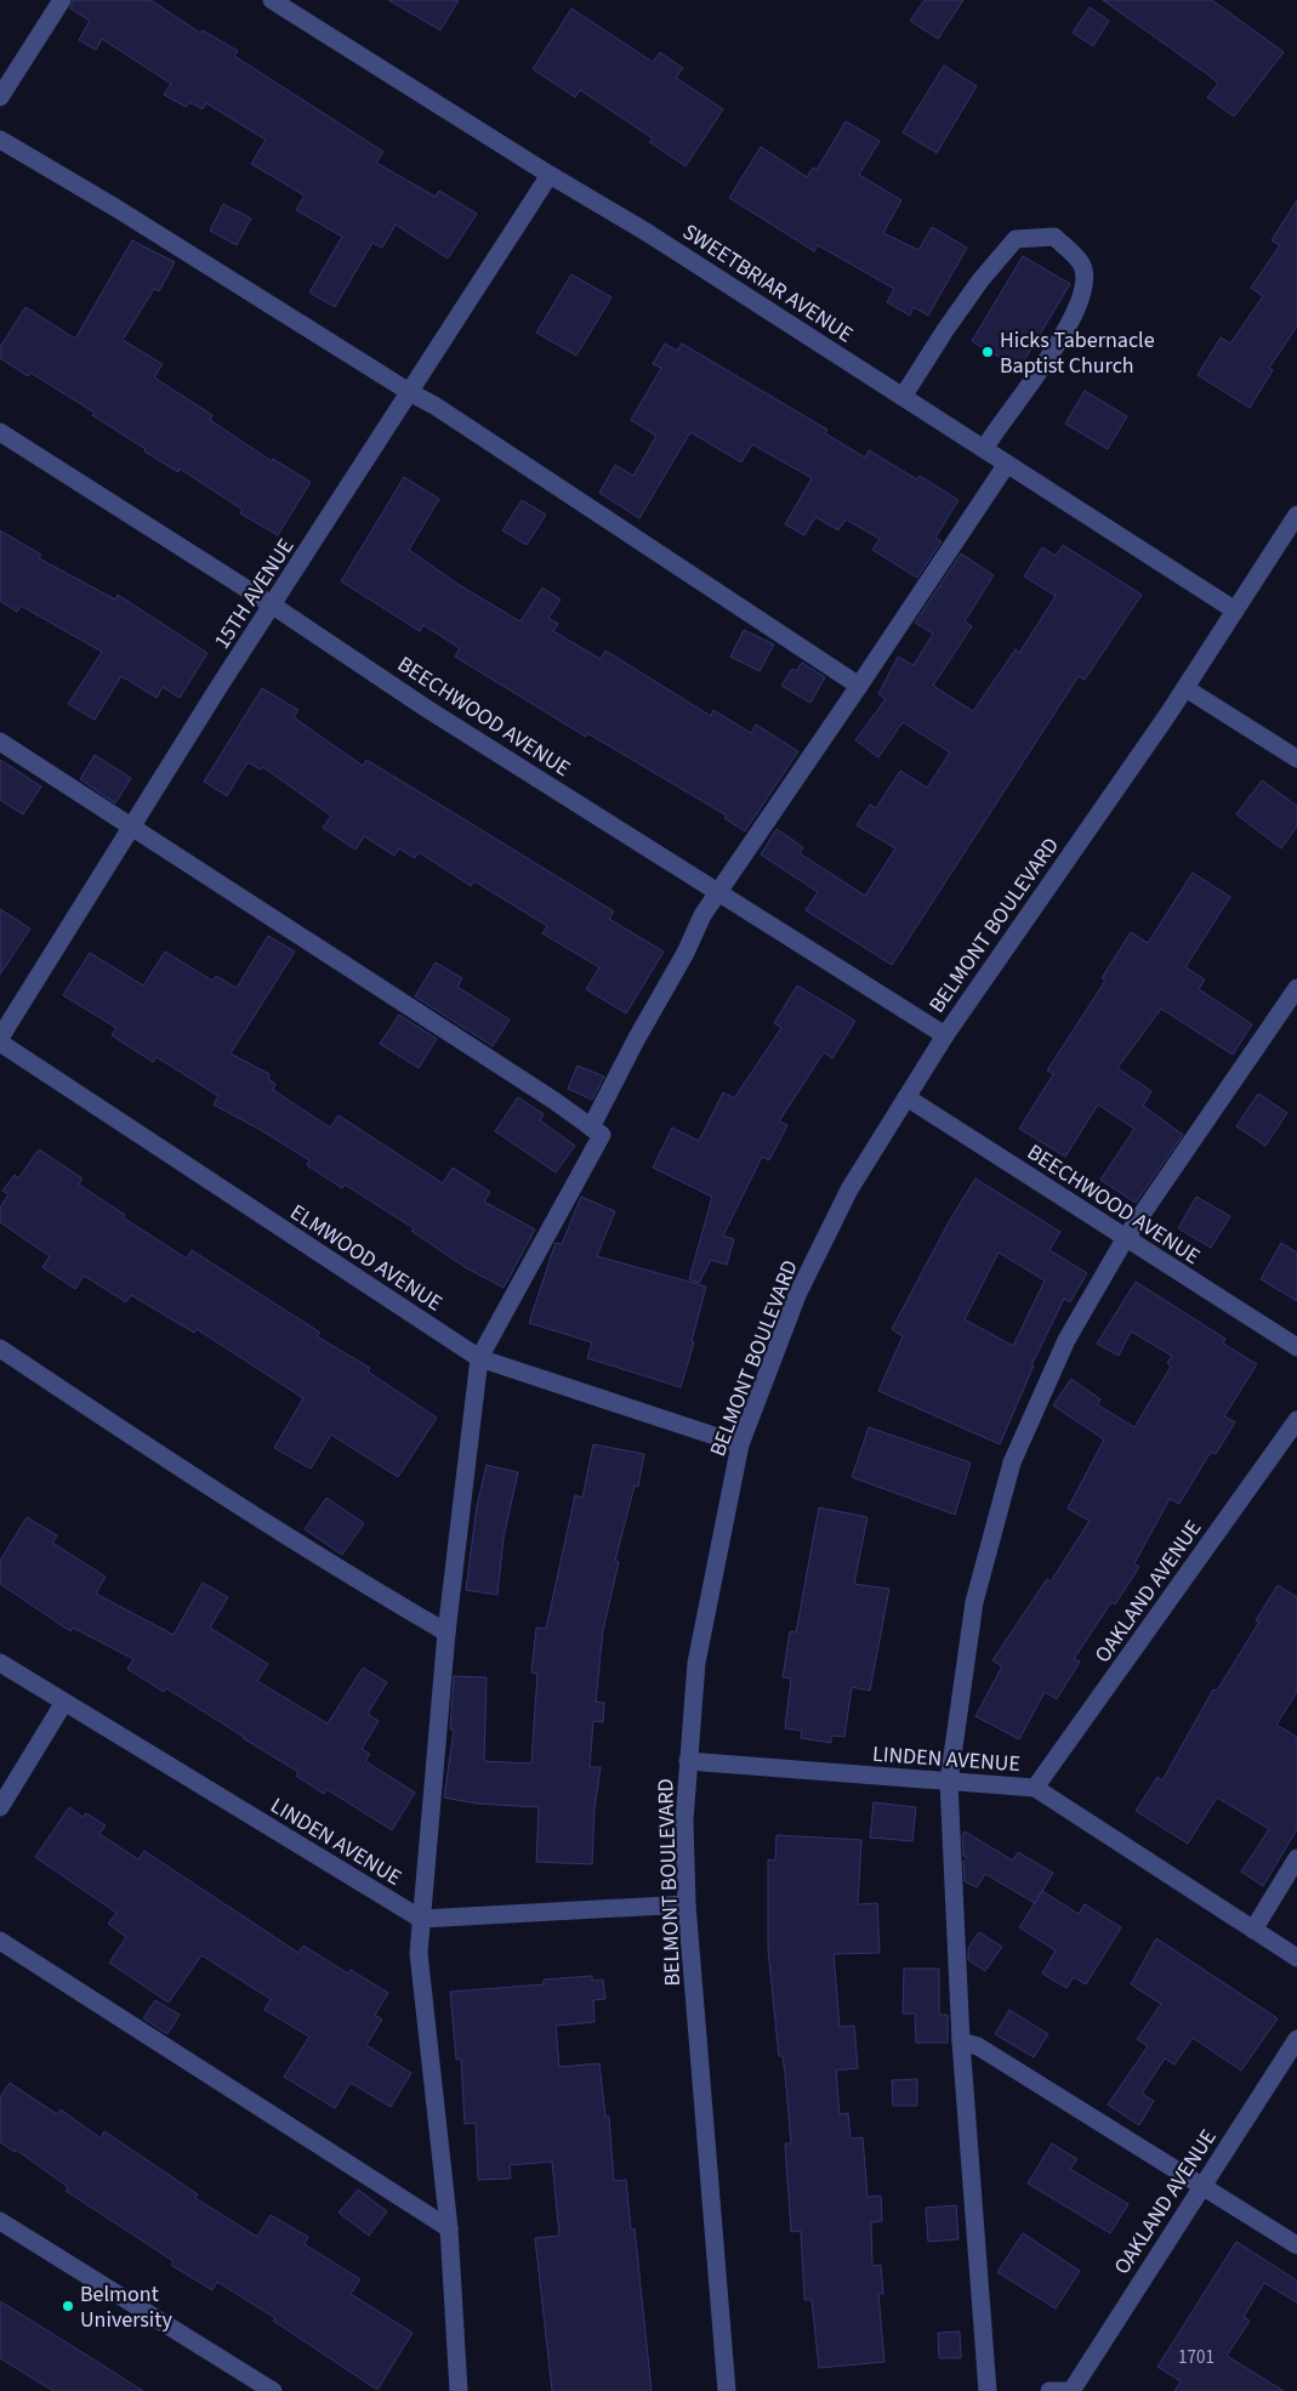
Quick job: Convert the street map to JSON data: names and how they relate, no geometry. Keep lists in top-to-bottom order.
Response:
{
  "streets": {
    "street": [
      "SWEETBRIAR AVENUE",
      "15TH AVENUE",
      "BEECHWOOD AVENUE",
      "BELMONT BOULEVARD",
      "ELMWOOD AVENUE",
      "OAKLAND AVENUE",
      "LINDEN AVENUE"
    ]
  },
  "crossings": [
    ["SWEETBRIAR AVENUE", "15TH AVENUE"],
    ["SWEETBRIAR AVENUE", "BELMONT BOULEVARD"],
    ["15TH AVENUE", "BEECHWOOD AVENUE"],
    ["15TH AVENUE", "ELMWOOD AVENUE"],
    ["BEECHWOOD AVENUE", "BELMONT BOULEVARD"],
    ["BELMONT BOULEVARD", "ELMWOOD AVENUE"],
    ["BELMONT BOULEVARD", "LINDEN AVENUE"],
    ["OAKLAND AVENUE", "LINDEN AVENUE"]
  ],
  "places": ["Hicks Tabernacle Baptist Church", "Belmont University"],
  "house_numbers": ["1701"]
}
